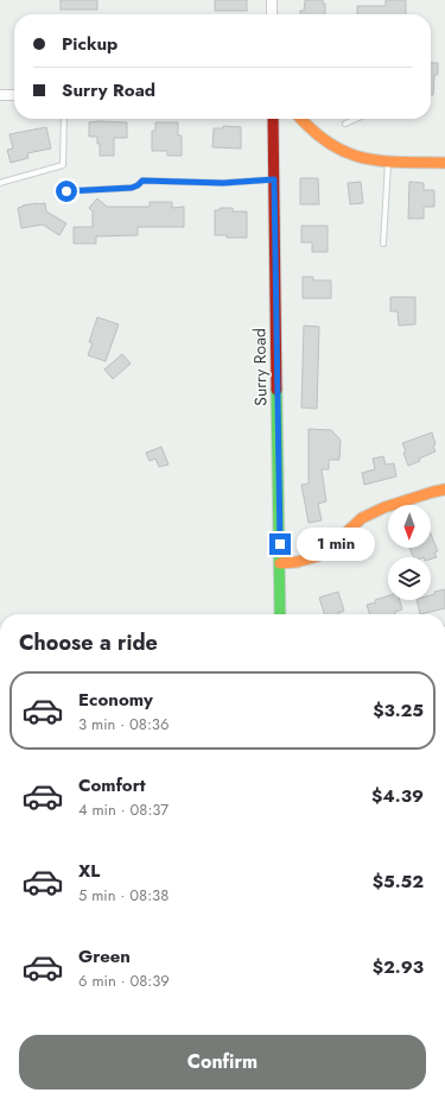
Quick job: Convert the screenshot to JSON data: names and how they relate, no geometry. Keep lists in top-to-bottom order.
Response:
{
  "streets": {
    "street": ["Surry Road"]
  },
  "north": "bottom",
  "page": {
    "banner": ["Pickup", "Surry Road"],
    "bubble": "1 min",
    "heading": "Choose a ride",
    "list": [
      {
        "name": "Economy",
        "note": "3 min · 08:36",
        "value": "$3.25"
      },
      {
        "name": "Comfort",
        "note": "4 min · 08:37",
        "value": "$4.39"
      },
      {
        "name": "XL",
        "note": "5 min · 08:38",
        "value": "$5.52"
      },
      {
        "name": "Green",
        "note": "6 min · 08:39",
        "value": "$2.93"
      }
    ],
    "buttons": "Confirm"
  }
}
